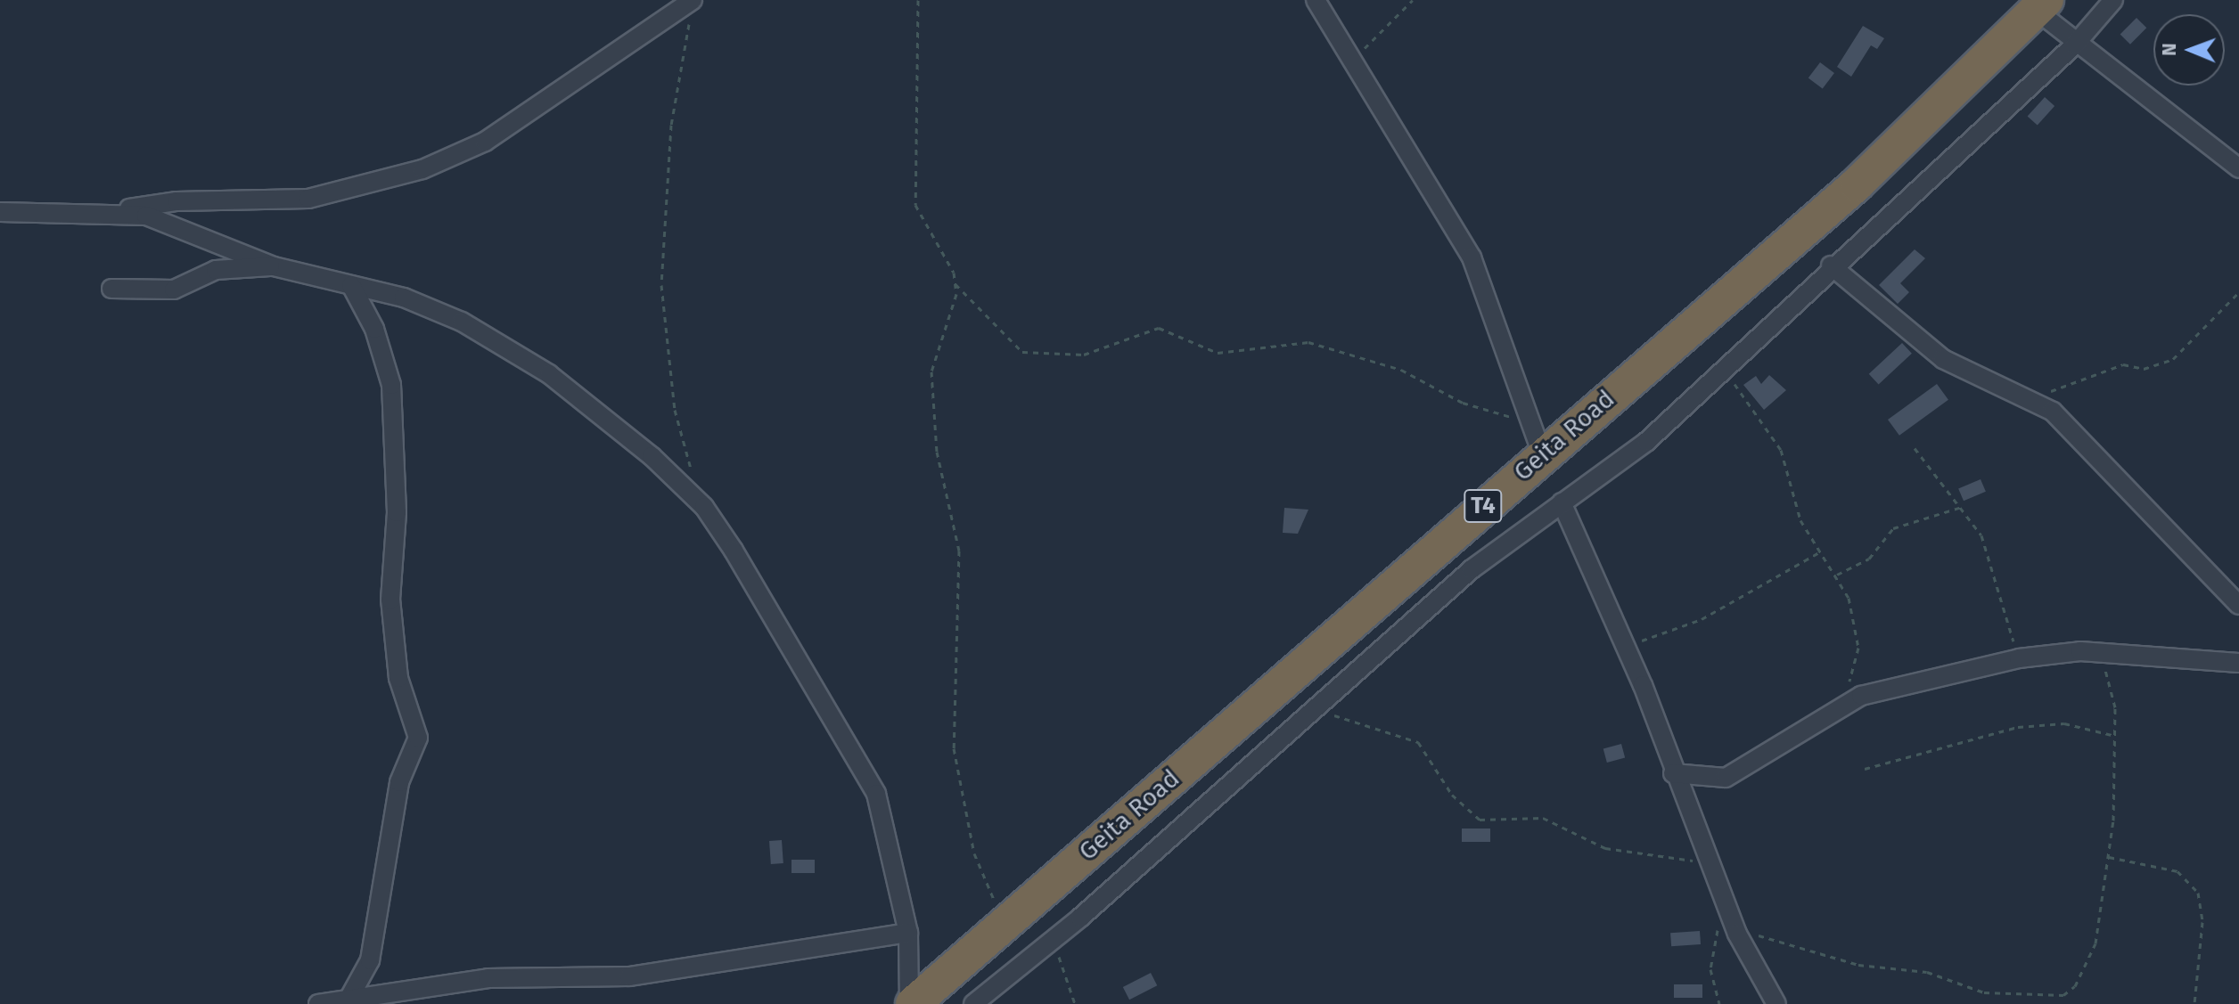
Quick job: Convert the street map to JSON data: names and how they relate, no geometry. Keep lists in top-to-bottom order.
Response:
{
  "streets": {
    "highway": ["Geita Road", "T4"]
  },
  "north": "left"
}
